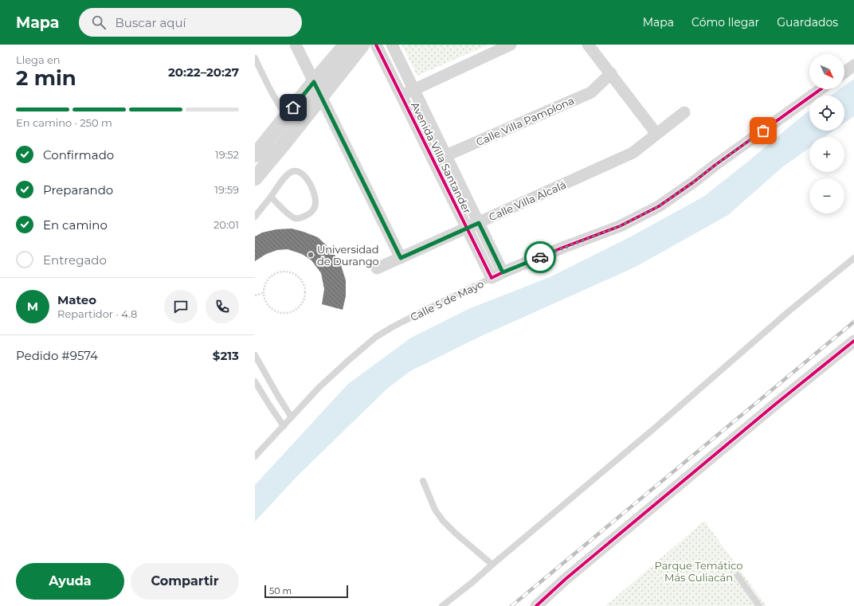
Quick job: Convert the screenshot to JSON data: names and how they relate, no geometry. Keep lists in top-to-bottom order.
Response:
{
  "streets": {
    "street": [
      "Calle Villa Pamplona",
      "Avenida Villa Santander",
      "Calle Villa Alcalá",
      "Calle 5 de Mayo"
    ]
  },
  "crossings": [
    ["Calle Villa Pamplona", "Avenida Villa Santander"],
    ["Avenida Villa Santander", "Calle Villa Alcalá"],
    ["Avenida Villa Santander", "Calle 5 de Mayo"]
  ],
  "parks": ["Parque Temático Más Culiacán"],
  "places": ["Universidad de Durango"],
  "scale_bar": "50 m",
  "north": "bottom right",
  "page": {
    "header": "Mapa",
    "search": "Buscar aquí",
    "nav": ["Mapa", "Cómo llegar", "Guardados"],
    "heading": ["2 min", "Llega en", "20:22–20:27"],
    "panel": [
      "Mateo",
      "Repartidor · 4.8",
      "Pedido #9574",
      "$213"
    ],
    "map_buttons": ["+", "−"],
    "bar": "En camino · 250 m",
    "list": [
      ["Confirmado", "19:52"],
      ["Preparando", "19:59"],
      ["En camino", "20:01"],
      "Entregado"
    ],
    "round": "M",
    "buttons": ["Ayuda", "Compartir"],
    "scale": "50 m"
  }
}
